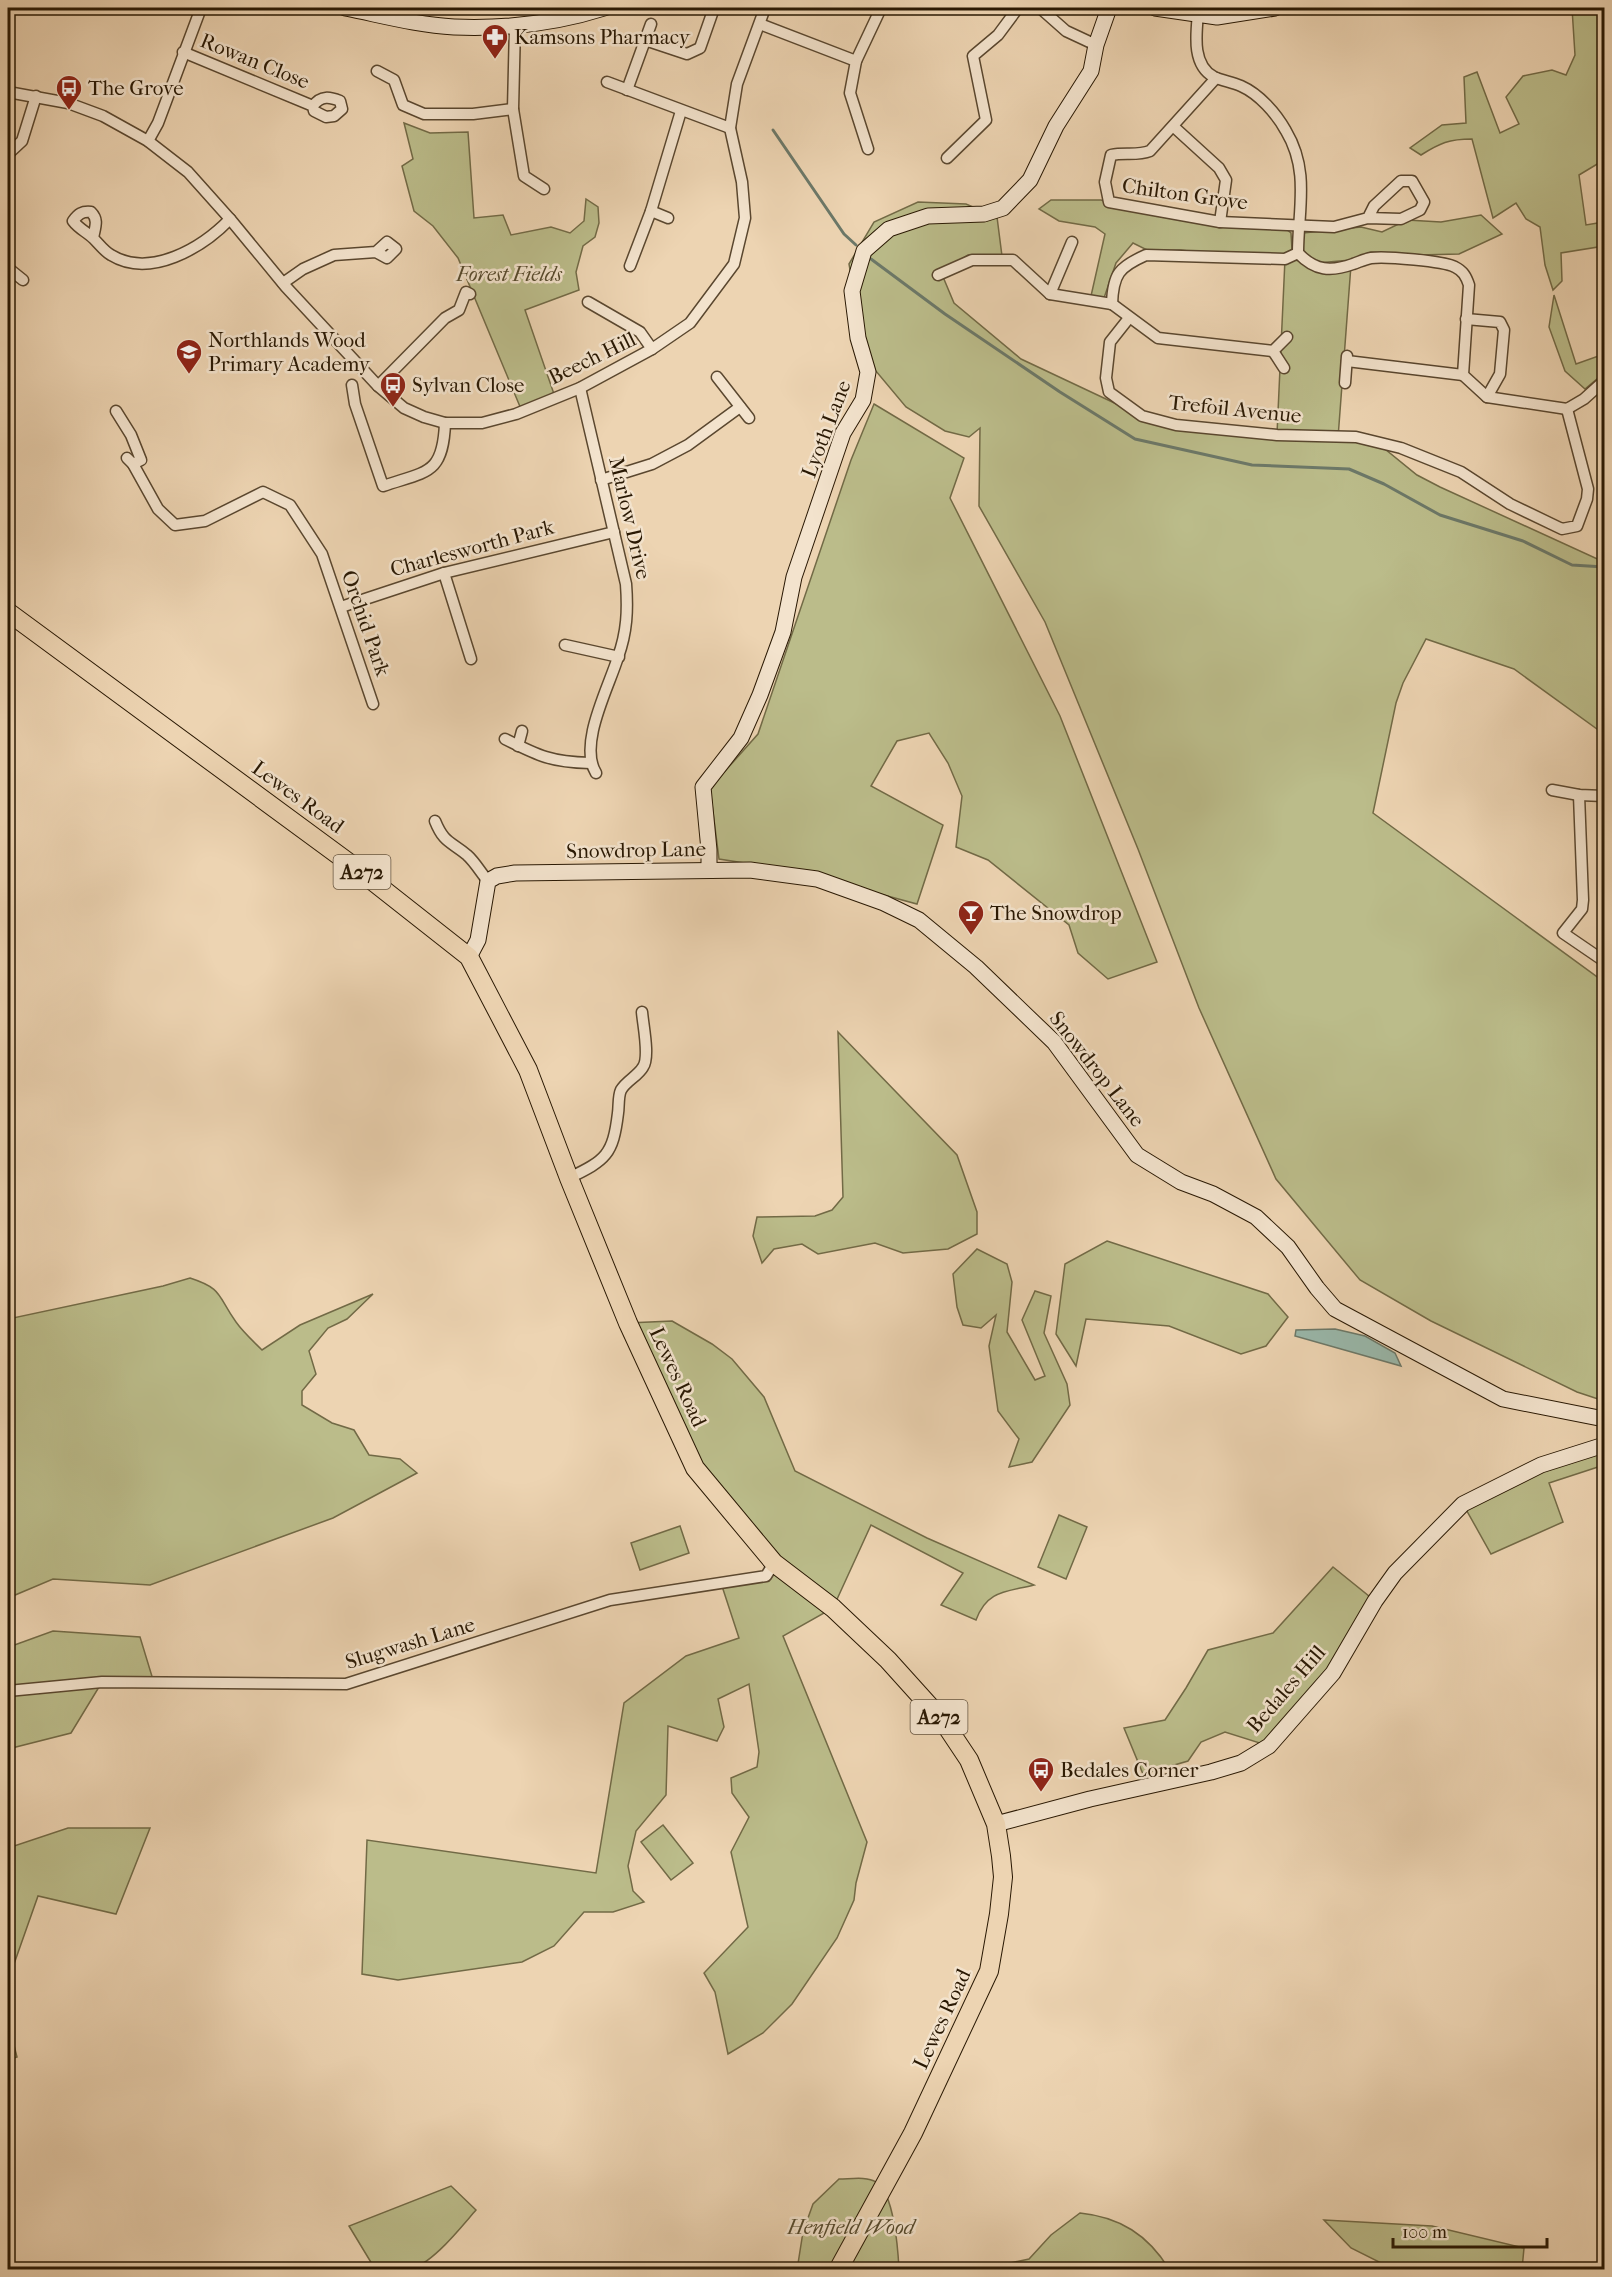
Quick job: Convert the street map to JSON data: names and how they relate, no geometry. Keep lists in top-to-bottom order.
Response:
{
  "streets": {
    "highway": ["Lewes Road", "A272"],
    "street": [
      "Rowan Close",
      "Chilton Grove",
      "Beech Hill",
      "Trefoil Avenue",
      "Lyoth Lane",
      "Marlow Drive",
      "Charlesworth Park",
      "Orchid Park",
      "Snowdrop Lane",
      "Slugwash Lane",
      "Bedales Hill"
    ]
  },
  "crossings": [
    ["Beech Hill", "Marlow Drive"],
    ["Lyoth Lane", "Snowdrop Lane"],
    ["Marlow Drive", "Charlesworth Park"],
    ["Charlesworth Park", "Orchid Park"],
    ["Lewes Road", "Slugwash Lane"],
    ["Lewes Road", "Bedales Hill"]
  ],
  "parks": ["Forest Fields", "Henfield Wood"],
  "places": {
    "pharmacy": ["Kamsons Pharmacy"],
    "bus stop": ["The Grove", "Sylvan Close", "Bedales Corner"],
    "school or university": ["Northlands Wood Primary Academy"],
    "bar": ["The Snowdrop"]
  },
  "scale_bar": "100 m"
}
